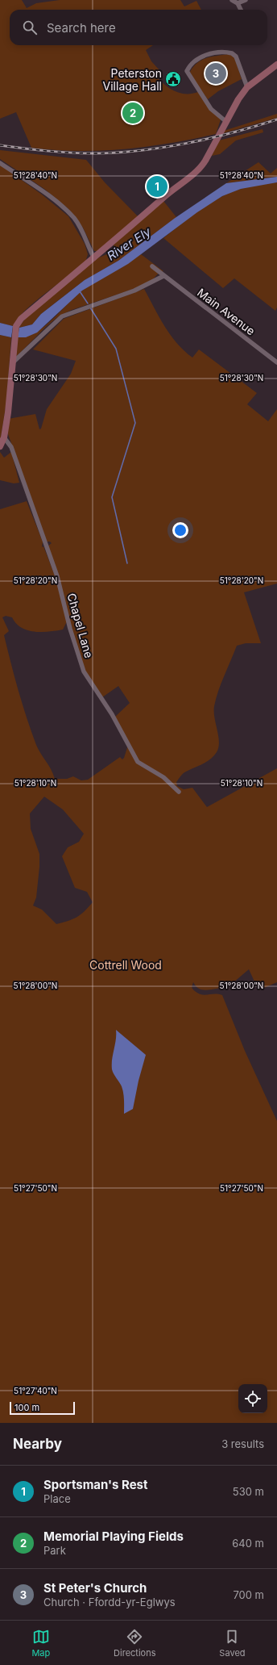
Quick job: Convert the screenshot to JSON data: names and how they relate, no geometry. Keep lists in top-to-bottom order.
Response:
{
  "streets": {
    "street": ["Main Avenue", "Chapel Lane"]
  },
  "water": ["River Ely"],
  "parks": ["Cottrell Wood"],
  "places": {
    "public building": ["Peterston Village Hall"]
  },
  "scale_bar": "100 m",
  "page": {
    "search": "Search here",
    "pins": ["3", "2", "1"],
    "scale": "100 m",
    "heading": ["Nearby", "3 results"],
    "list": [
      {
        "mark": "1",
        "name": "Sportsman's Rest",
        "note": "Place",
        "value": "530 m"
      },
      {
        "mark": "2",
        "name": "Memorial Playing Fields",
        "note": "Park",
        "value": "640 m"
      },
      {
        "mark": "3",
        "name": "St Peter's Church",
        "note": "Church · Ffordd-yr-Eglwys",
        "value": "700 m"
      }
    ],
    "nav": ["Map", "Directions", "Saved"]
  },
  "coordinates": [
    "51°28'40\"N",
    "51°28'30\"N",
    "51°28'20\"N",
    "51°28'10\"N",
    "51°28'00\"N",
    "51°27'50\"N",
    "51°27'40\"N"
  ]
}
